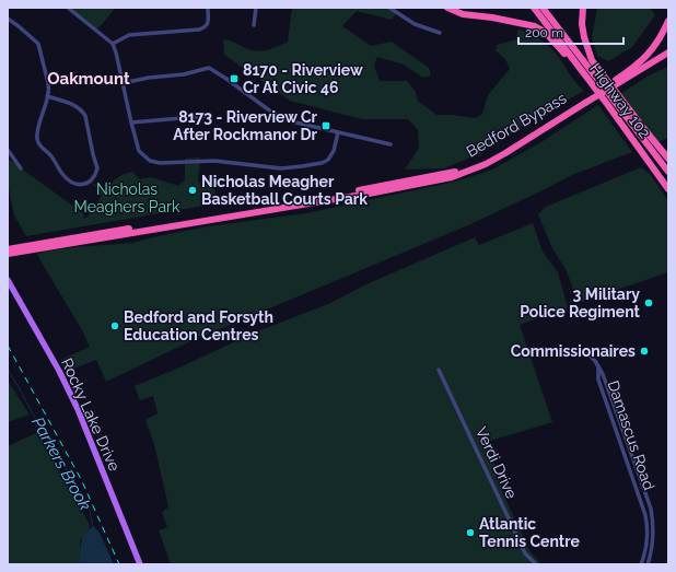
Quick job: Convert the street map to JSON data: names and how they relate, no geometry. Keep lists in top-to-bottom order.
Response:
{
  "streets": {
    "highway": ["Highway 102", "Bedford Bypass"],
    "main road": ["Rocky Lake Drive"],
    "street": ["Damascus Road", "Verdi Drive"]
  },
  "districts": ["Oakmount"],
  "water": ["Parkers Brook"],
  "parks": ["Nicholas Meaghers Park"],
  "places": {
    "transit": ["8170 - Riverview Cr At Civic 46", "8173 - Riverview Cr After Rockmanor Dr"],
    "other": [
      "Nicholas Meagher Basketball Courts Park",
      "3 Military Police Regiment",
      "Bedford and Forsyth Education Centres",
      "Commissionaires",
      "Atlantic Tennis Centre"
    ]
  },
  "scale_bar": "200 m"
}
